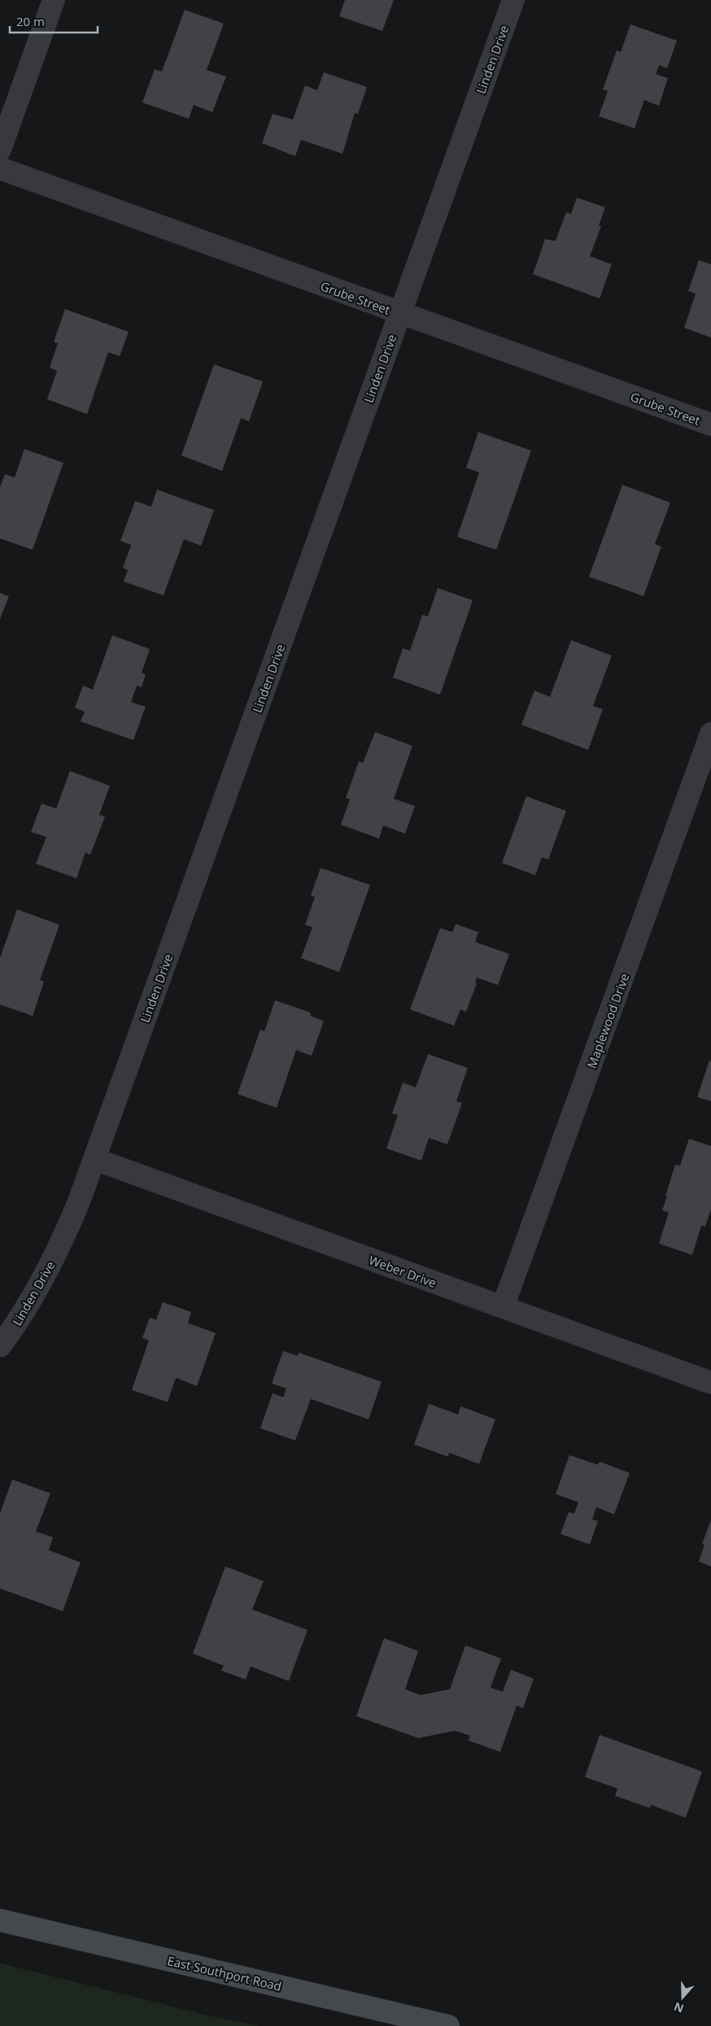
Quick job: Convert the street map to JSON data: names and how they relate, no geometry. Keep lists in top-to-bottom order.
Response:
{
  "streets": {
    "main road": ["East Southport Road"],
    "street": [
      "Linden Drive",
      "Grube Street",
      "Maplewood Drive",
      "Weber Drive"
    ]
  },
  "crossings": [
    ["Linden Drive", "Grube Street"],
    ["Linden Drive", "Weber Drive"],
    ["Maplewood Drive", "Weber Drive"]
  ],
  "scale_bar": "20 m",
  "north": "bottom"
}
